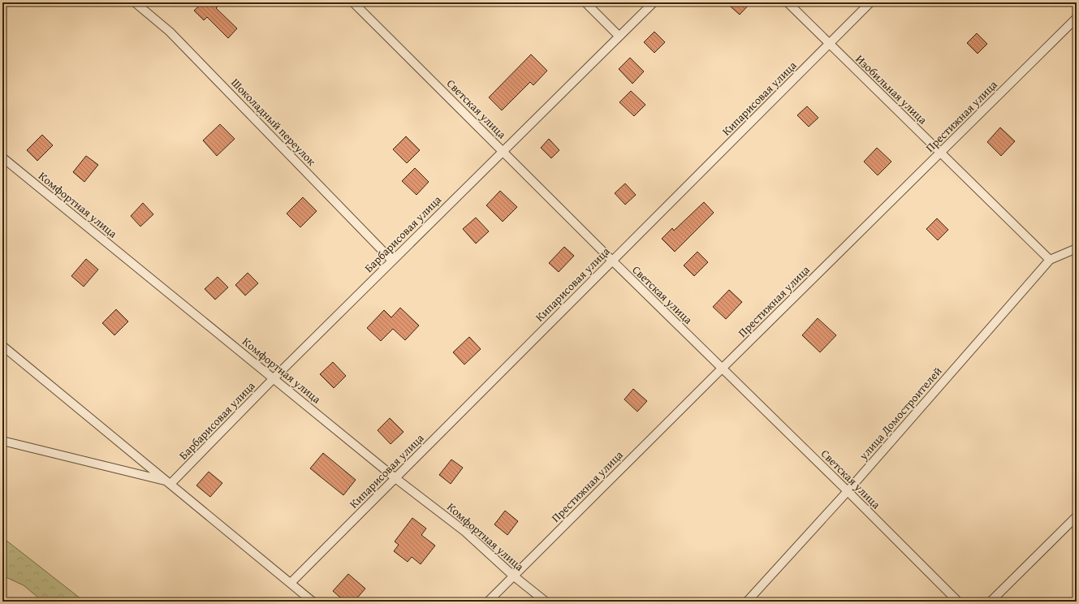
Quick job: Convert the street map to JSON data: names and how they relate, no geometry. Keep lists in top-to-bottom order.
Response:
{
  "streets": {
    "street": [
      "Изобильная улица",
      "Кипарисовая улица",
      "Светская улица",
      "Престижная улица",
      "Шоколадный переулок",
      "Комфортная улица",
      "Барбарисовая улица",
      "улица Домостроителей"
    ]
  },
  "crossings": [
    ["Изобильная улица", "Кипарисовая улица"],
    ["Изобильная улица", "Престижная улица"],
    ["Изобильная улица", "улица Домостроителей"],
    ["Кипарисовая улица", "Светская улица"],
    ["Кипарисовая улица", "Комфортная улица"],
    ["Светская улица", "Престижная улица"],
    ["Светская улица", "Барбарисовая улица"],
    ["Светская улица", "улица Домостроителей"],
    ["Престижная улица", "Комфортная улица"],
    ["Шоколадный переулок", "Барбарисовая улица"],
    ["Комфортная улица", "Барбарисовая улица"]
  ]
}
